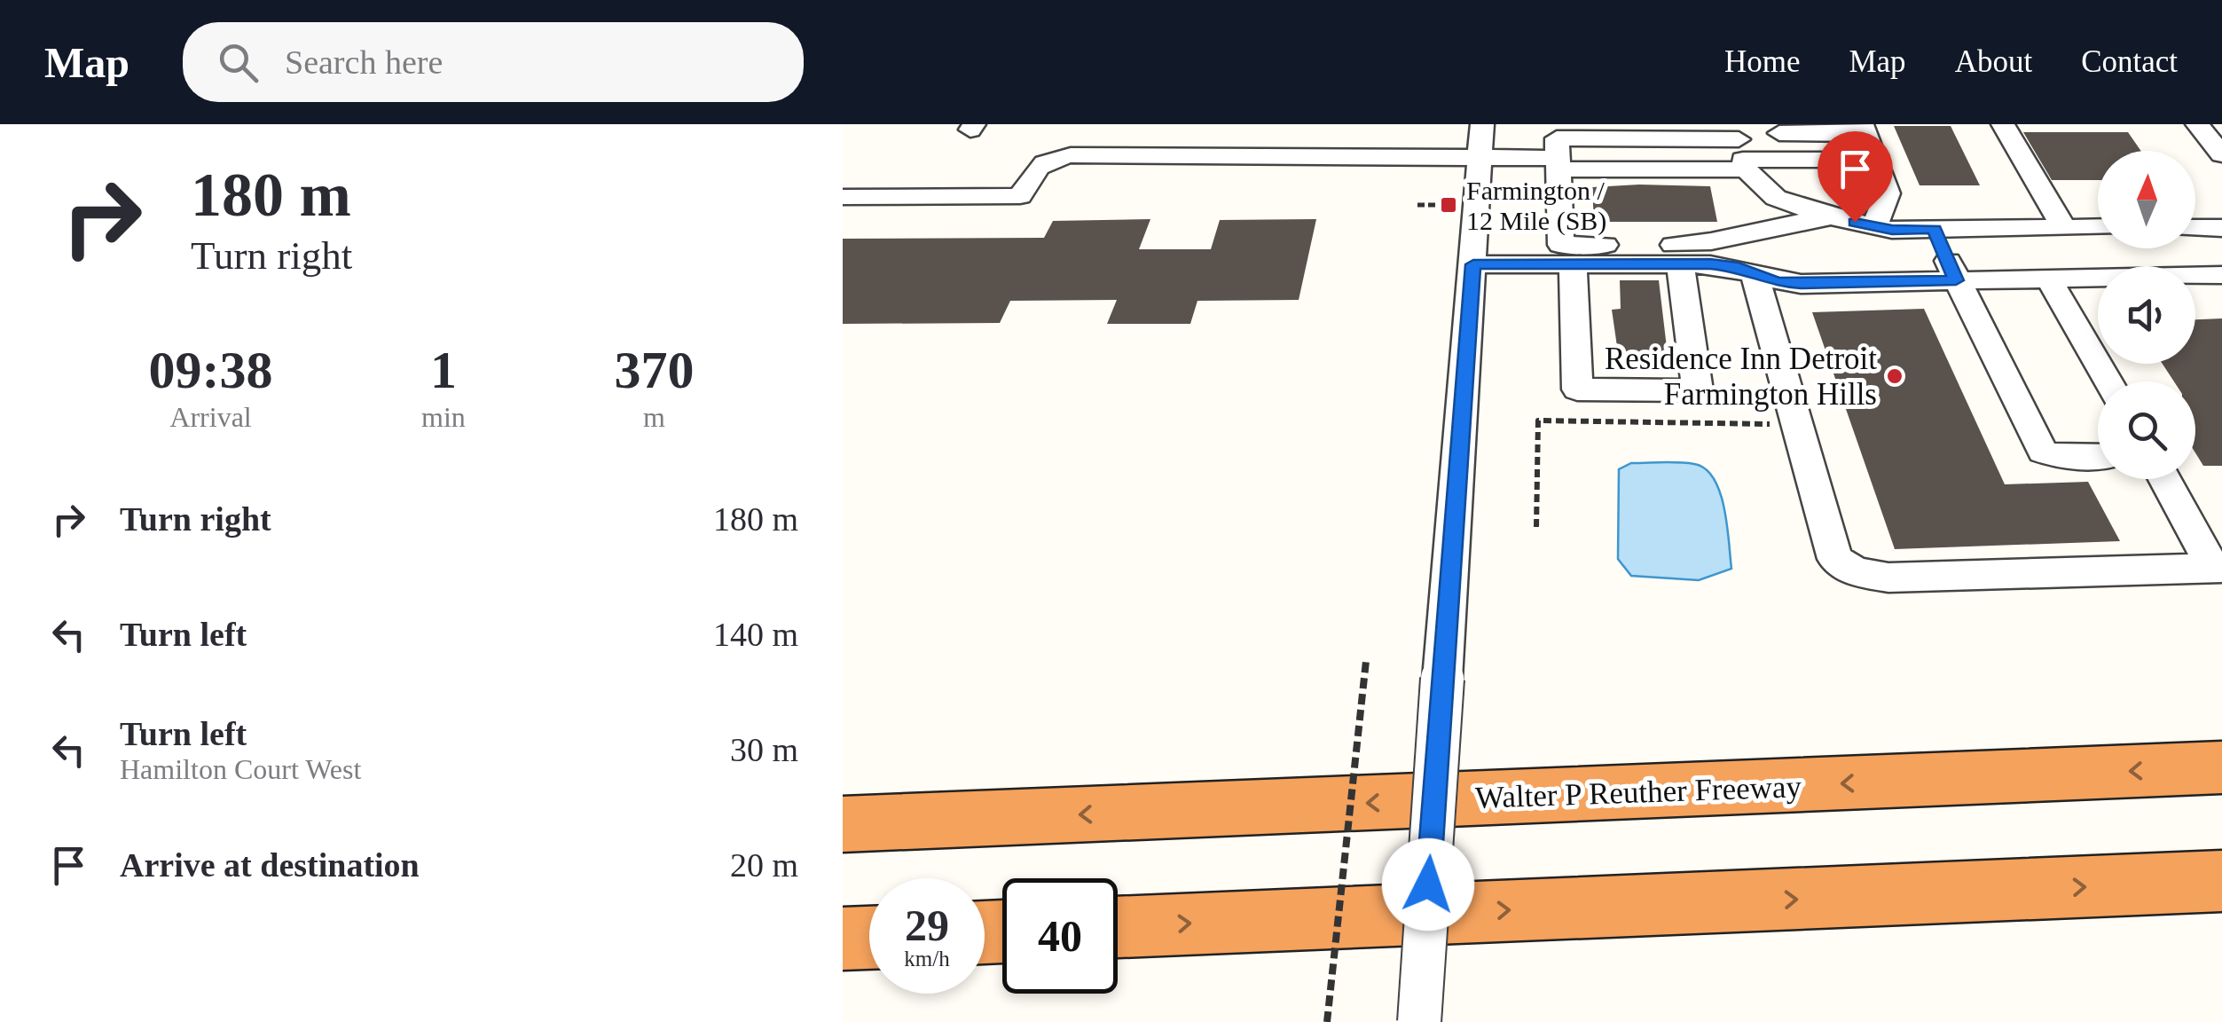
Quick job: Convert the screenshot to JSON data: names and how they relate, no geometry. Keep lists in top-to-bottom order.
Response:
{
  "streets": {
    "highway": ["Walter P Reuther Freeway"]
  },
  "places": {
    "transit": ["Farmington / 12 Mile (SB)"],
    "other": ["Residence Inn Detroit Farmington Hills"]
  },
  "north": "top",
  "page": {
    "header": "Map",
    "search": "Search here",
    "nav": [
      "Home",
      "Map",
      "About",
      "Contact"
    ],
    "turn": ["180 m", "Turn right"],
    "eta": [
      "09:38",
      "Arrival",
      "1",
      "min",
      "370",
      "m"
    ],
    "list": [
      {
        "name": "Turn right",
        "value": "180 m"
      },
      {
        "name": "Turn left",
        "value": "140 m"
      },
      {
        "name": "Turn left",
        "note": "Hamilton Court West",
        "value": "30 m"
      },
      {
        "name": "Arrive at destination",
        "value": "20 m"
      }
    ],
    "speed": "29 km/h",
    "limit": "40"
  }
}
